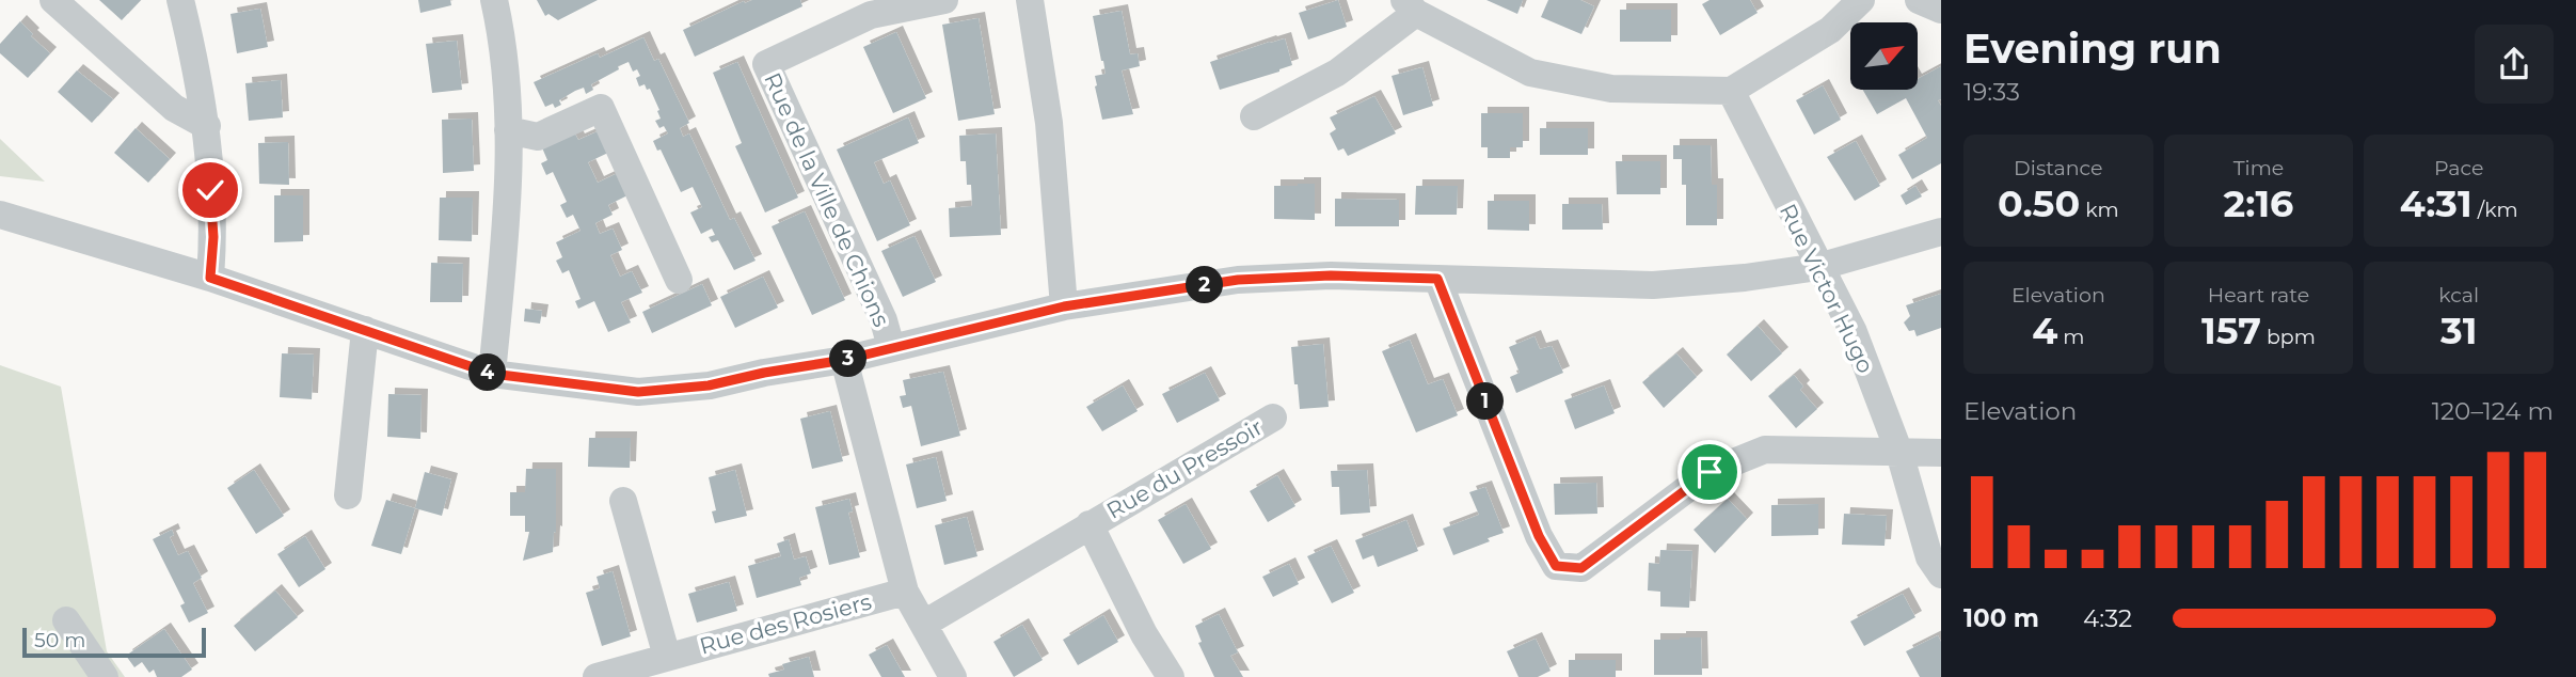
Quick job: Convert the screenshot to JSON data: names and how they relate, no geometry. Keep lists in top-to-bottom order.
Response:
{
  "streets": {
    "street": [
      "Rue de la Ville de Chions",
      "Rue Victor Hugo",
      "Rue du Pressoir",
      "Rue des Rosiers"
    ]
  },
  "scale_bar": "50 m",
  "north": "top right",
  "page": {
    "heading": ["Evening run", "19:33"],
    "stats": [
      ["Distance", "0.50 km"],
      ["Time", "2:16"],
      ["Pace", "4:31 /km"],
      ["Elevation", "4 m"],
      ["Heart rate", "157 bpm"],
      ["kcal", "31"]
    ],
    "pins": [
      "2",
      "3",
      "4",
      "1"
    ],
    "chart": ["Elevation", "120–124 m"],
    "list": [
      {
        "name": "100 m",
        "note": "4:32"
      }
    ],
    "scale": "50 m"
  }
}
